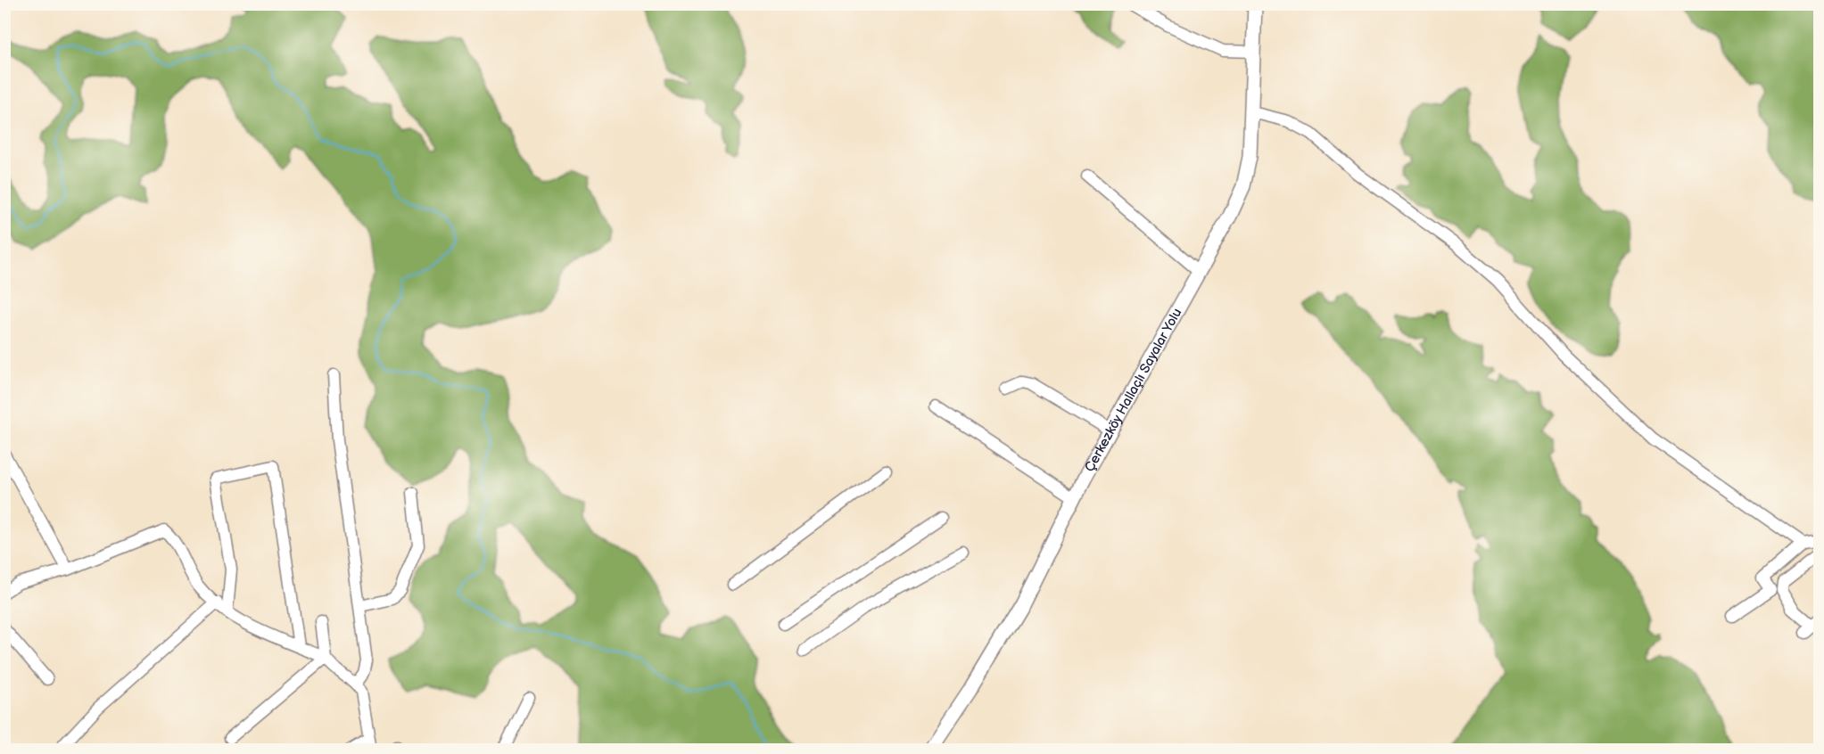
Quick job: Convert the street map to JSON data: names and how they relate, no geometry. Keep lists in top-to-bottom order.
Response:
{
  "streets": {
    "main road": ["Çerkezköy Hallaçlı Sayalar Yolu"]
  }
}
